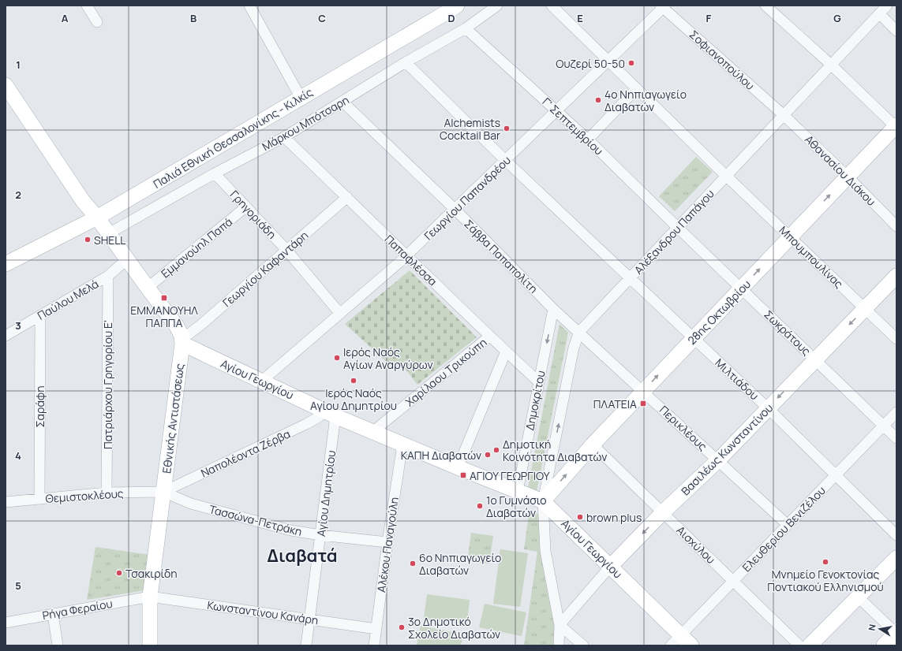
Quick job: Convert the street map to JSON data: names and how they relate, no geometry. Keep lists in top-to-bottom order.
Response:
{
  "streets": {
    "street": [
      "Σοφιανοπούλου",
      "Μάρκου Μπότσαρη",
      "Γ' Σεπτεμβρίου",
      "Παλιά Εθνική Θεσσαλονίκης - Κιλκίς",
      "Αθανασίου Διάκου",
      "Γεωργίου Παπανδρέου",
      "Γρηγοριάδη",
      "Αλέξανδρου Παπάγου",
      "Εμμανούηλ Παπά",
      "Σάββα Παπαπολίτη",
      "Μπουμπουλίνας",
      "Παπαφλέσσα",
      "Γεωργίου Καφαντάρη",
      "Παύλου Μελά",
      "28ης Οκτωβρίου",
      "Σωκράτους",
      "Χαρίλαου Τρικούπη",
      "Αγίου Γεωργίου",
      "Μιλτιάδου",
      "Πατριάρχου Γρηγορίου Ε'",
      "Δημοκρίτου",
      "Σαράφη",
      "Εθνικής Αντιστάσεως",
      "Περικλέους",
      "Βασιλέως Κωνσταντίνου",
      "Ναπολέοντα Ζέρβα",
      "Αγίου Δημητρίου",
      "Θεμιστοκλέους",
      "Τασσώνα-Πετράκη",
      "Ελευθερίου Βενιζέλου",
      "Αλέκου Παναγούλη",
      "Αισχύλου",
      "Ρήγα Φεραίου",
      "Κωνσταντίνου Κανάρη"
    ]
  },
  "crossings": [
    ["Σοφιανοπούλου", "Αθανασίου Διάκου"],
    ["Σοφιανοπούλου", "Γεωργίου Παπανδρέου"],
    ["Σοφιανοπούλου", "Αλέξανδρου Παπάγου"],
    ["Μάρκου Μπότσαρη", "Γ' Σεπτεμβρίου"],
    ["Μάρκου Μπότσαρη", "Παλιά Εθνική Θεσσαλονίκης - Κιλκίς"],
    ["Μάρκου Μπότσαρη", "Γρηγοριάδη"],
    ["Μάρκου Μπότσαρη", "Σάββα Παπαπολίτη"],
    ["Μάρκου Μπότσαρη", "Παπαφλέσσα"],
    ["Μάρκου Μπότσαρη", "Μιλτιάδου"],
    ["Γ' Σεπτεμβρίου", "Γεωργίου Παπανδρέου"],
    ["Γ' Σεπτεμβρίου", "Αλέξανδρου Παπάγου"],
    ["Γ' Σεπτεμβρίου", "Σωκράτους"],
    ["Αθανασίου Διάκου", "Αλέξανδρου Παπάγου"],
    ["Αθανασίου Διάκου", "28ης Οκτωβρίου"],
    ["Γεωργίου Παπανδρέου", "Γρηγοριάδη"],
    ["Γεωργίου Παπανδρέου", "Σάββα Παπαπολίτη"],
    ["Γεωργίου Παπανδρέου", "Μπουμπουλίνας"],
    ["Γεωργίου Παπανδρέου", "Παπαφλέσσα"],
    ["Γεωργίου Παπανδρέου", "Αγίου Γεωργίου"],
    ["Γεωργίου Παπανδρέου", "Μιλτιάδου"],
    ["Γρηγοριάδη", "Εμμανούηλ Παπά"],
    ["Γρηγοριάδη", "Γεωργίου Καφαντάρη"],
    ["Αλέξανδρου Παπάγου", "Σάββα Παπαπολίτη"],
    ["Αλέξανδρου Παπάγου", "Μπουμπουλίνας"],
    ["Αλέξανδρου Παπάγου", "28ης Οκτωβρίου"],
    ["Αλέξανδρου Παπάγου", "Σωκράτους"],
    ["Αλέξανδρου Παπάγου", "Αγίου Γεωργίου"],
    ["Αλέξανδρου Παπάγου", "Μιλτιάδου"],
    ["Αλέξανδρου Παπάγου", "Περικλέους"],
    ["Αλέξανδρου Παπάγου", "Βασιλέως Κωνσταντίνου"],
    ["Σάββα Παπαπολίτη", "Δημοκρίτου"],
    ["Σάββα Παπαπολίτη", "Περικλέους"],
    ["Μπουμπουλίνας", "28ης Οκτωβρίου"],
    ["Μπουμπουλίνας", "Βασιλέως Κωνσταντίνου"],
    ["Παπαφλέσσα", "Γεωργίου Καφαντάρη"],
    ["Παπαφλέσσα", "Χαρίλαου Τρικούπη"],
    ["Παπαφλέσσα", "Δημοκρίτου"],
    ["Γεωργίου Καφαντάρη", "Αγίου Γεωργίου"],
    ["Γεωργίου Καφαντάρη", "Εθνικής Αντιστάσεως"],
    ["Παύλου Μελά", "Πατριάρχου Γρηγορίου Ε'"],
    ["Παύλου Μελά", "Σαράφη"],
    ["28ης Οκτωβρίου", "Σωκράτους"],
    ["28ης Οκτωβρίου", "Αγίου Γεωργίου"],
    ["28ης Οκτωβρίου", "Μιλτιάδου"],
    ["28ης Οκτωβρίου", "Περικλέους"],
    ["28ης Οκτωβρίου", "Αισχύλου"],
    ["Σωκράτους", "Βασιλέως Κωνσταντίνου"],
    ["Σωκράτους", "Ελευθερίου Βενιζέλου"],
    ["Χαρίλαου Τρικούπη", "Αγίου Γεωργίου"],
    ["Αγίου Γεωργίου", "Δημοκρίτου"],
    ["Αγίου Γεωργίου", "Εθνικής Αντιστάσεως"],
    ["Αγίου Γεωργίου", "Βασιλέως Κωνσταντίνου"],
    ["Αγίου Γεωργίου", "Ναπολέοντα Ζέρβα"],
    ["Αγίου Γεωργίου", "Αγίου Δημητρίου"],
    ["Αγίου Γεωργίου", "Ελευθερίου Βενιζέλου"],
    ["Αγίου Γεωργίου", "Αλέκου Παναγούλη"],
    ["Μιλτιάδου", "Βασιλέως Κωνσταντίνου"],
    ["Μιλτιάδου", "Ελευθερίου Βενιζέλου"],
    ["Πατριάρχου Γρηγορίου Ε'", "Θεμιστοκλέους"],
    ["Σαράφη", "Θεμιστοκλέους"],
    ["Εθνικής Αντιστάσεως", "Ναπολέοντα Ζέρβα"],
    ["Εθνικής Αντιστάσεως", "Θεμιστοκλέους"],
    ["Εθνικής Αντιστάσεως", "Τασσώνα-Πετράκη"],
    ["Εθνικής Αντιστάσεως", "Ρήγα Φεραίου"],
    ["Εθνικής Αντιστάσεως", "Κωνσταντίνου Κανάρη"],
    ["Περικλέους", "Βασιλέως Κωνσταντίνου"],
    ["Περικλέους", "Ελευθερίου Βενιζέλου"],
    ["Βασιλέως Κωνσταντίνου", "Αισχύλου"],
    ["Ναπολέοντα Ζέρβα", "Αγίου Δημητρίου"],
    ["Ναπολέοντα Ζέρβα", "Θεμιστοκλέους"],
    ["Ναπολέοντα Ζέρβα", "Τασσώνα-Πετράκη"],
    ["Αγίου Δημητρίου", "Τασσώνα-Πετράκη"],
    ["Αγίου Δημητρίου", "Κωνσταντίνου Κανάρη"],
    ["Θεμιστοκλέους", "Τασσώνα-Πετράκη"],
    ["Τασσώνα-Πετράκη", "Αλέκου Παναγούλη"],
    ["Ελευθερίου Βενιζέλου", "Αισχύλου"],
    ["Αλέκου Παναγούλη", "Κωνσταντίνου Κανάρη"],
    ["Ρήγα Φεραίου", "Κωνσταντίνου Κανάρη"]
  ],
  "one_way": ["28ης Οκτωβρίου", "Βασιλέως Κωνσταντίνου"],
  "districts": ["Διαβατά"],
  "places": {
    "other": [
      "Ουζερί 50-50",
      "4ο Νηπιαγωγείο Διαβατών",
      "Alchemists Cocktail Bar",
      "SHELL",
      "Ιερός Ναός Αγίων Αναργύρων",
      "Ιερός Ναός Αγίου Δημητρίου",
      "Δημοτική Κοινότητα Διαβατών",
      "ΚΑΠΗ Διαβατών",
      "1ο Γυμνάσιο Διαβατών",
      "brown plus",
      "Μνημείο Γενοκτονίας Ποντιακού Ελληνισμού",
      "6ο Νηπιαγωγείο Διαβατών",
      "Τσακιρίδη",
      "3ο Δημοτικό Σχολείο Διαβατών"
    ],
    "transit": ["ΕΜΜΑΝΟΥΗΛ ΠΑΠΠΑ", "ΠΛΑΤΕΙΑ", "ΑΓΙΟΥ ΓΕΩΡΓΙΟΥ"]
  },
  "north": "left",
  "grid": {
    "columns": [
      "A",
      "B",
      "C",
      "D",
      "E",
      "F",
      "G"
    ],
    "rows": [
      "1",
      "2",
      "3",
      "4",
      "5"
    ]
  }
}
